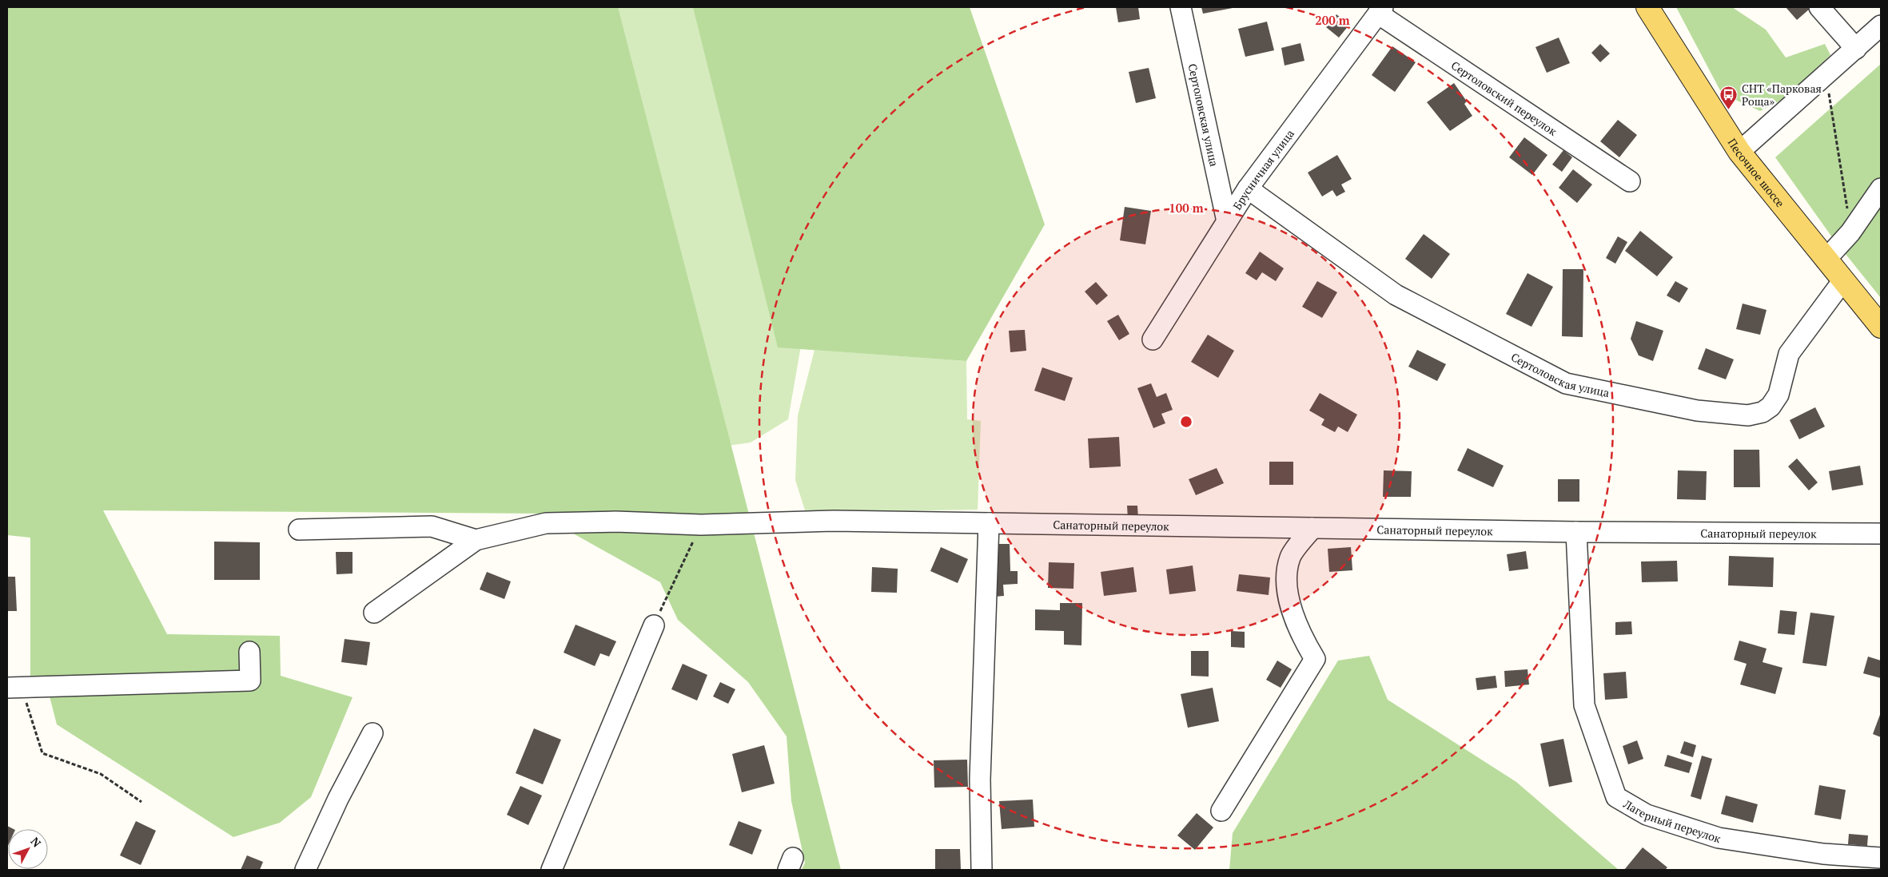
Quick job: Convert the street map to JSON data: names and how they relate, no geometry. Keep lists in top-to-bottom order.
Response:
{
  "streets": {
    "main road": ["Песочное шоссе"],
    "street": [
      "Сертоловский переулок",
      "Сертоловская улица",
      "Брусничная улица",
      "Санаторный переулок",
      "Лагерный переулок"
    ]
  },
  "crossings": [
    ["Сертоловский переулок", "Брусничная улица"],
    ["Сертоловская улица", "Брусничная улица"],
    ["Сертоловская улица", "Песочное шоссе"],
    ["Санаторный переулок", "Лагерный переулок"]
  ],
  "places": {
    "bus stop": ["СНТ «Парковая Роща»"]
  },
  "north": "top right",
  "rings": ["200 m", "100 m"]
}
